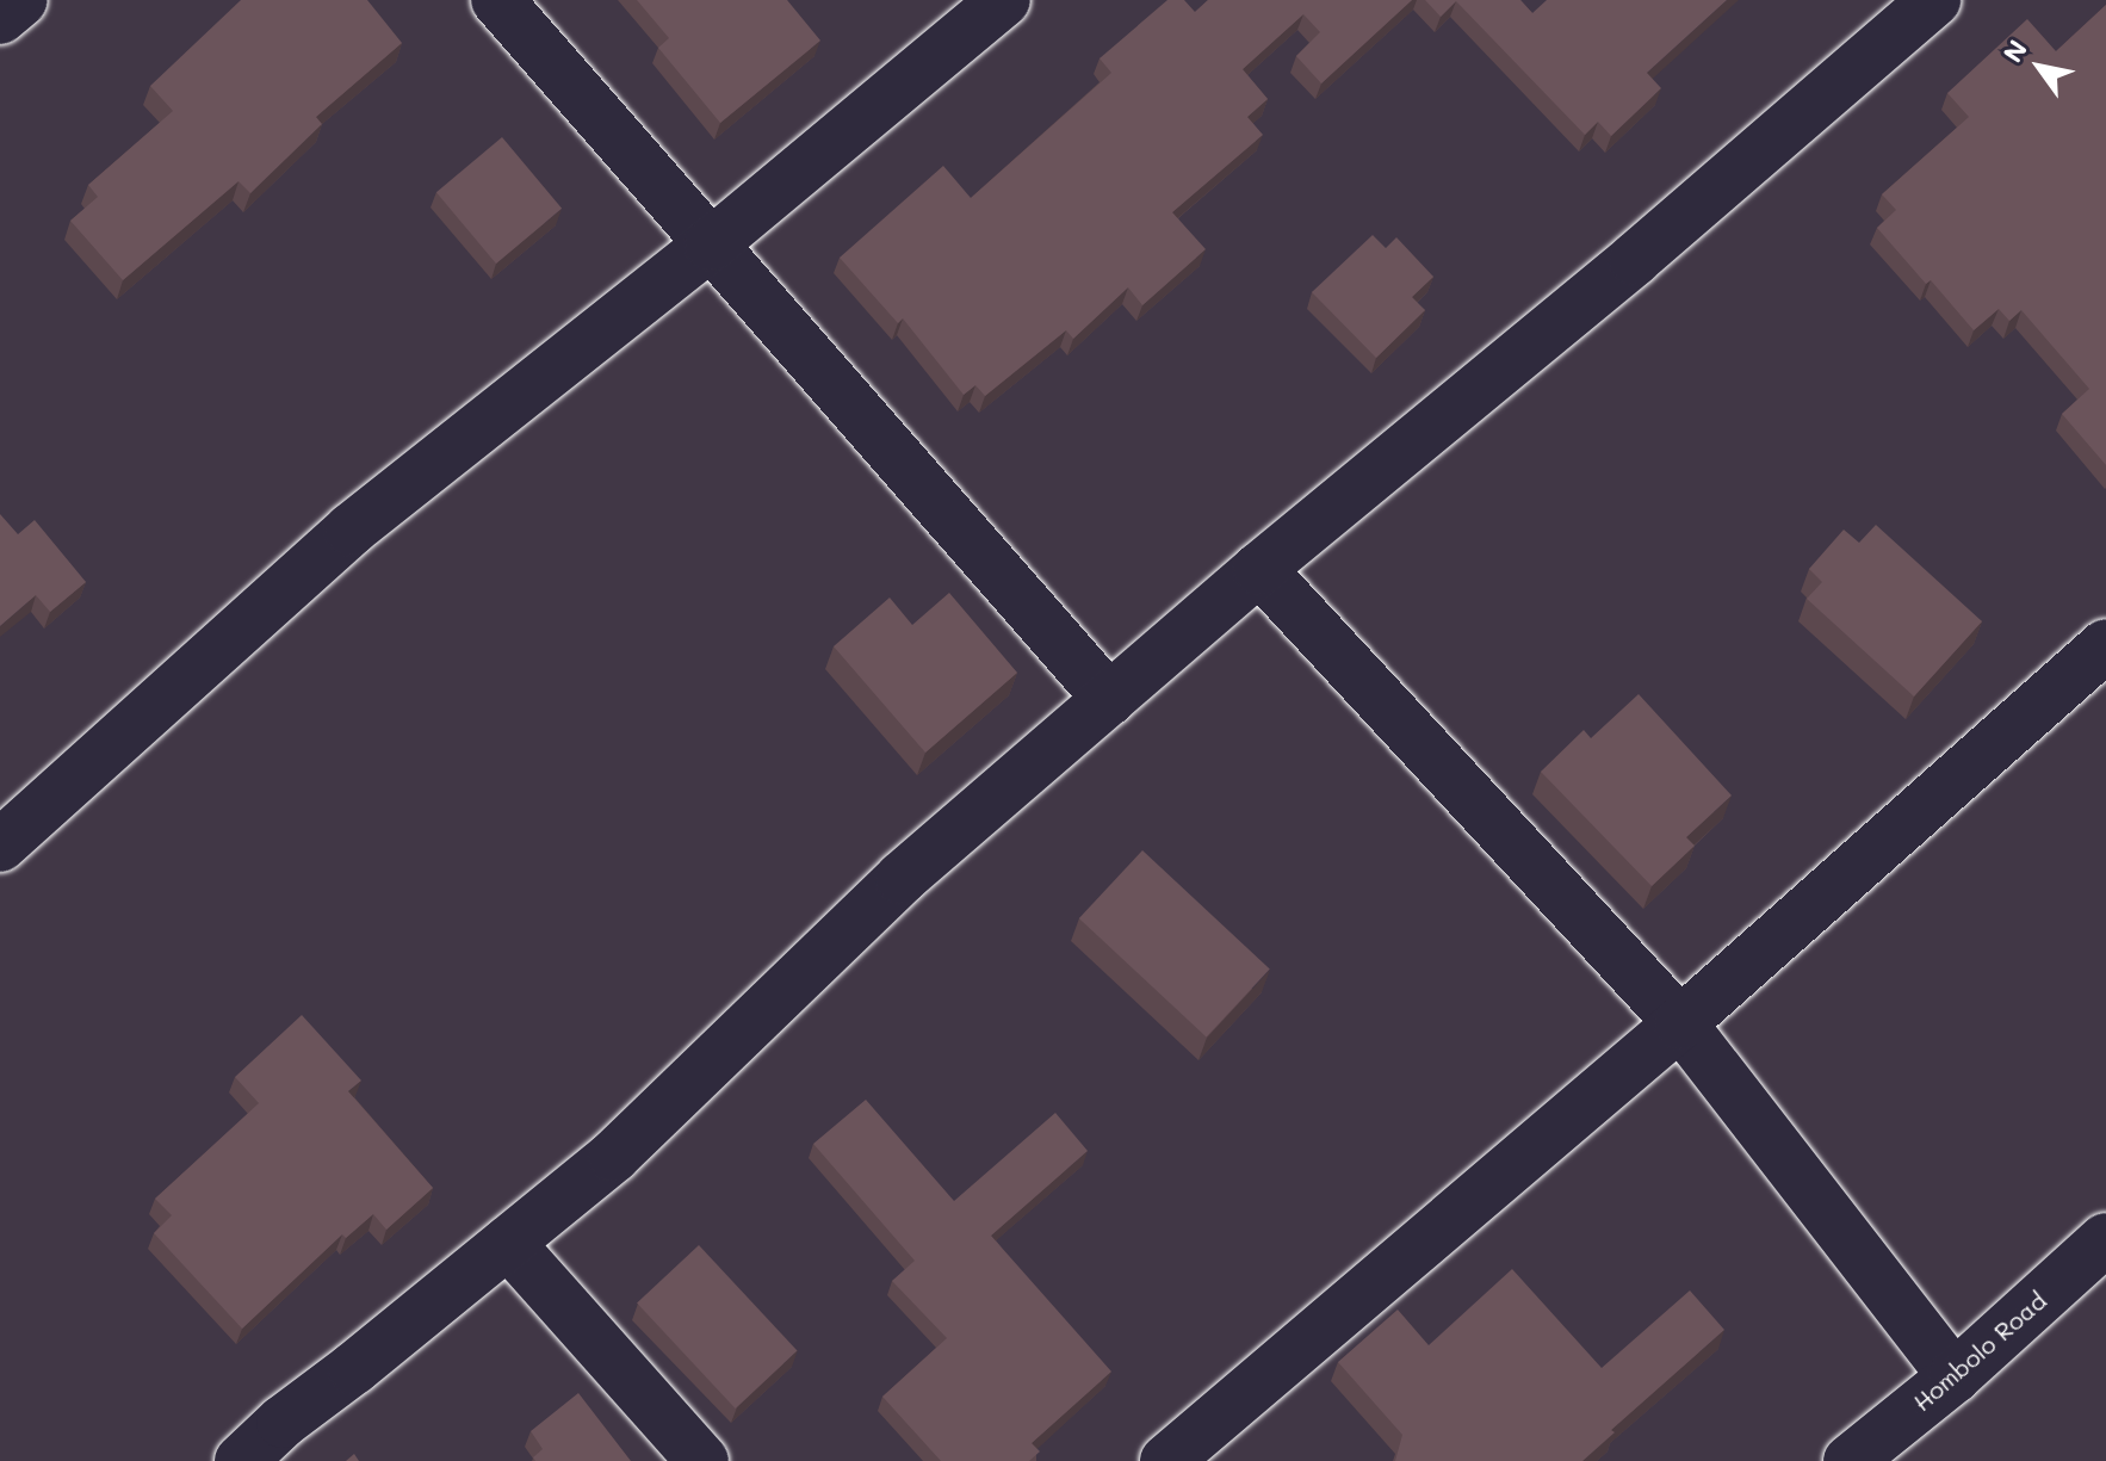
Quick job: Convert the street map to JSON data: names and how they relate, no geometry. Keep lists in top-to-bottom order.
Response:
{
  "streets": {
    "street": ["Hombolo Road"]
  },
  "north": "top left"
}
